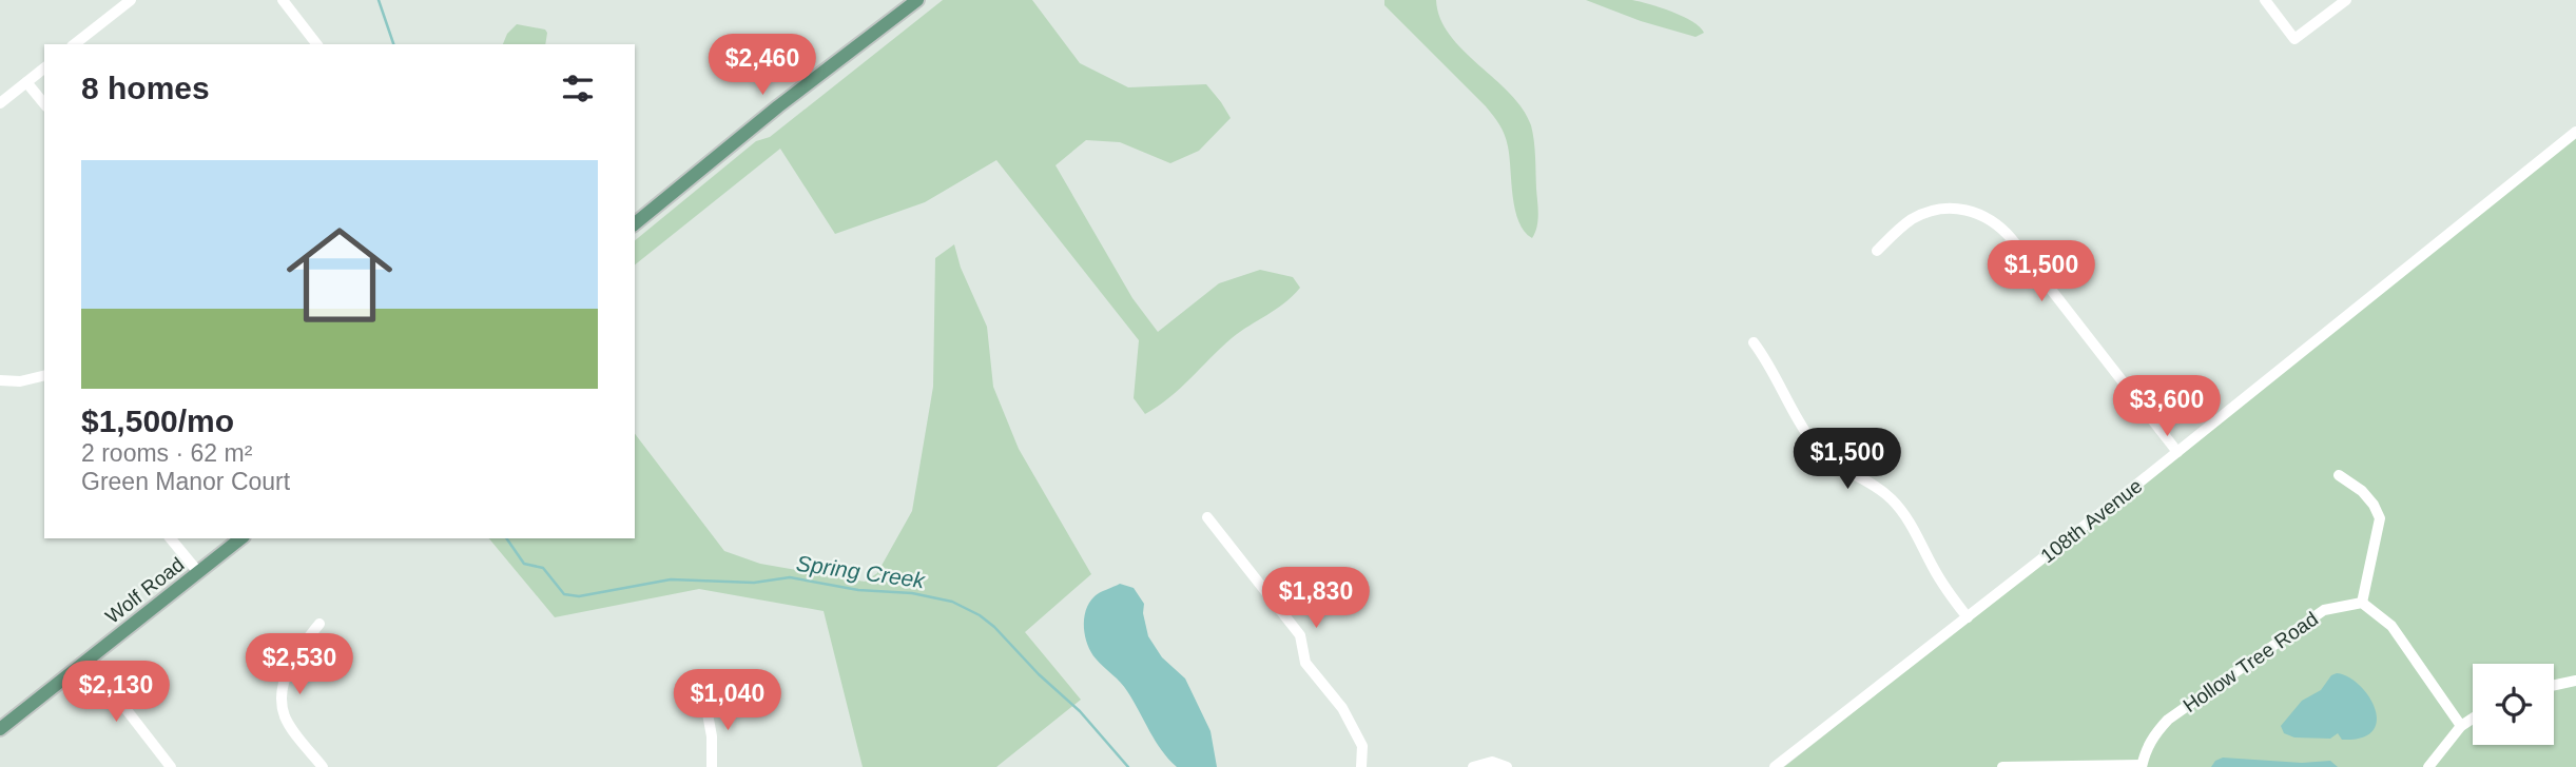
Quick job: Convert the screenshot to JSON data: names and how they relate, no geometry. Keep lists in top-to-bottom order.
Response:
{
  "streets": {
    "main road": ["Wolf Road"],
    "street": ["108th Avenue", "Hollow Tree Road"]
  },
  "water": ["Spring Creek"],
  "page": {
    "price": [
      "$2,460",
      "$1,500",
      "$3,600",
      "$1,500",
      "$1,830",
      "$2,530",
      "$2,130",
      "$1,040"
    ],
    "heading": "8 homes",
    "list": [
      {
        "name": "$1,500/mo",
        "note": "2 rooms · 62 m² · Green Manor Court"
      }
    ]
  }
}
